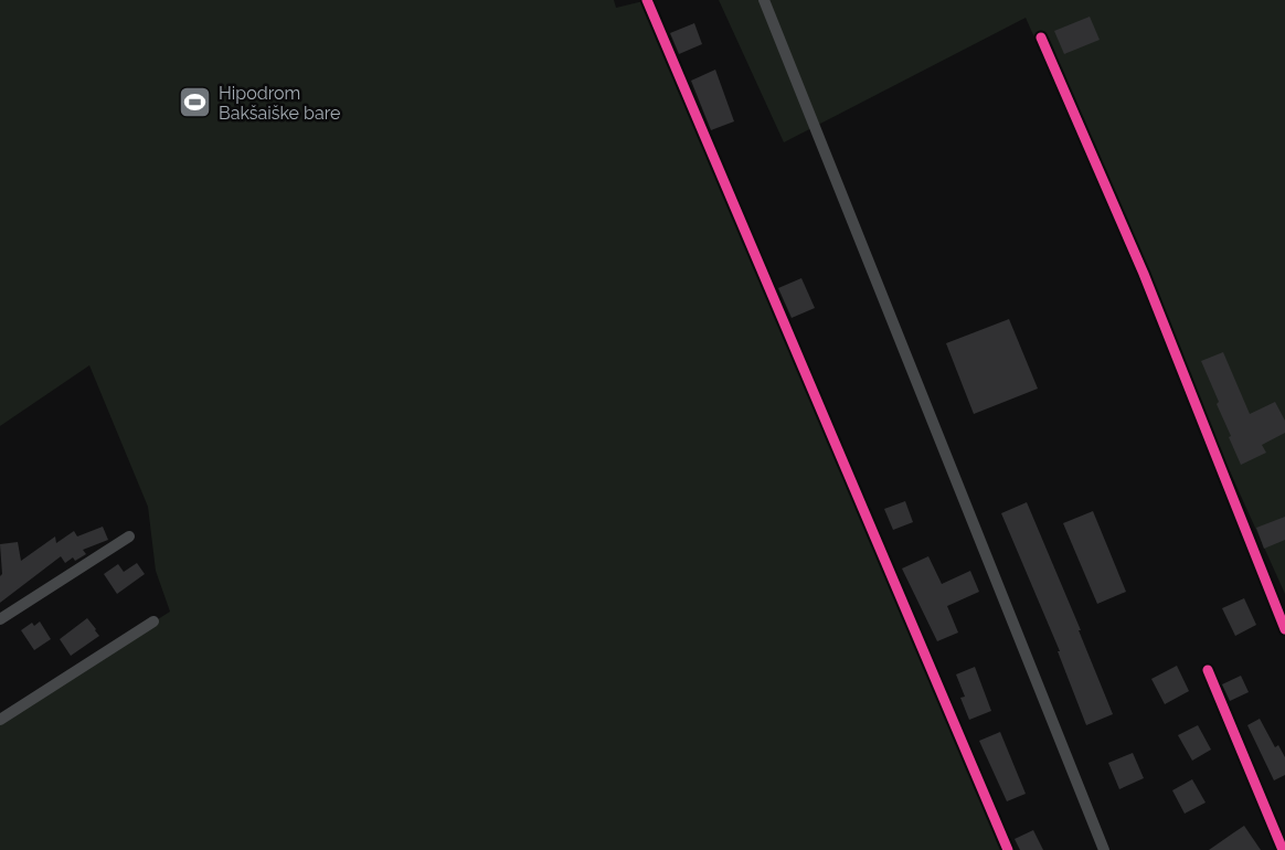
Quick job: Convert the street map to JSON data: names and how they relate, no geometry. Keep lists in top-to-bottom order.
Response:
{
  "places": {
    "sports": ["Hipodrom Bakšaiške bare"]
  }
}
